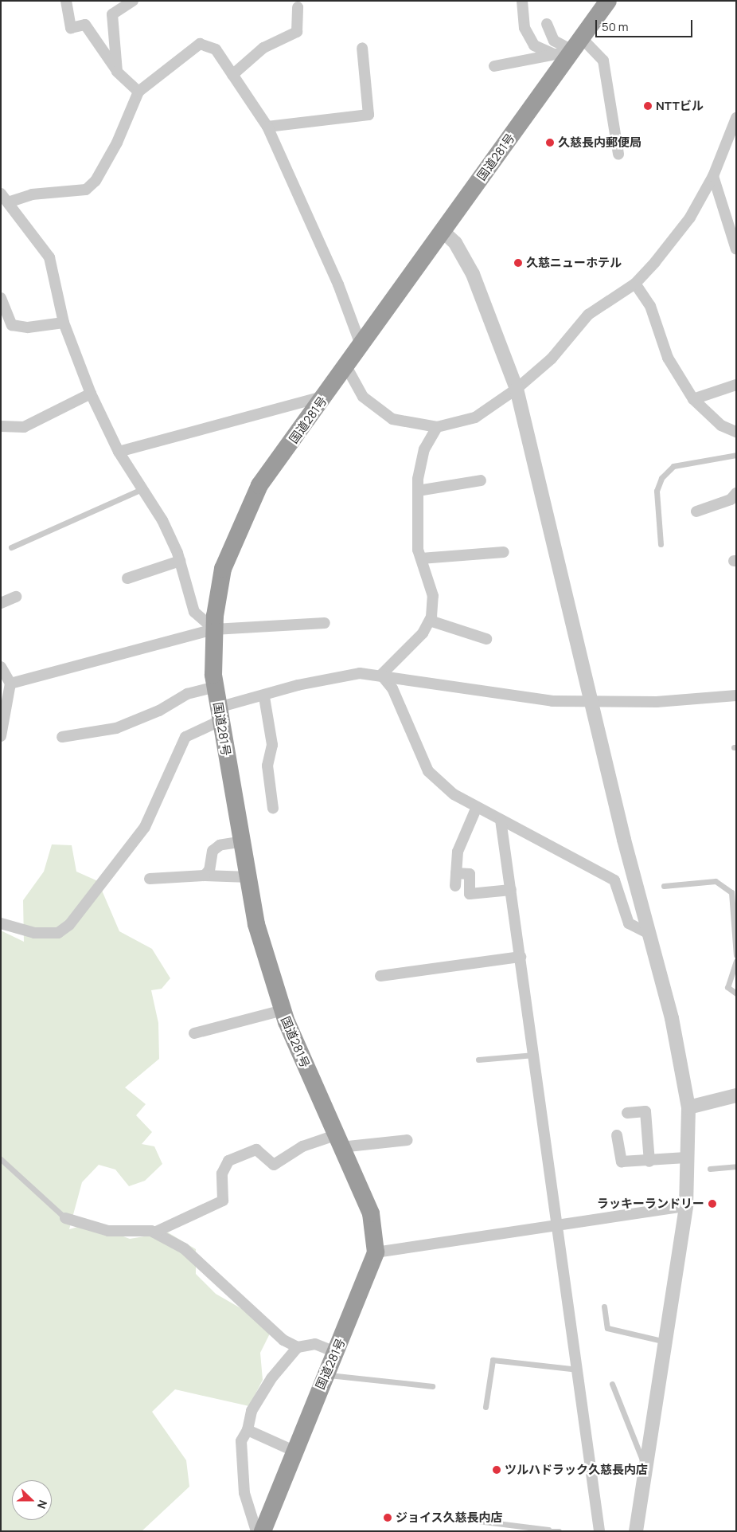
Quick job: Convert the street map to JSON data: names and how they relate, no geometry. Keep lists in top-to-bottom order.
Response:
{
  "streets": {
    "highway": ["国道281号"]
  },
  "places": [
    "NTTビル",
    "久慈長内郵便局",
    "久慈ニューホテル",
    "ラッキーランドリー",
    "ツルハドラック久慈長内店",
    "ジョイス久慈長内店"
  ],
  "scale_bar": "50 m",
  "north": "right"
}
